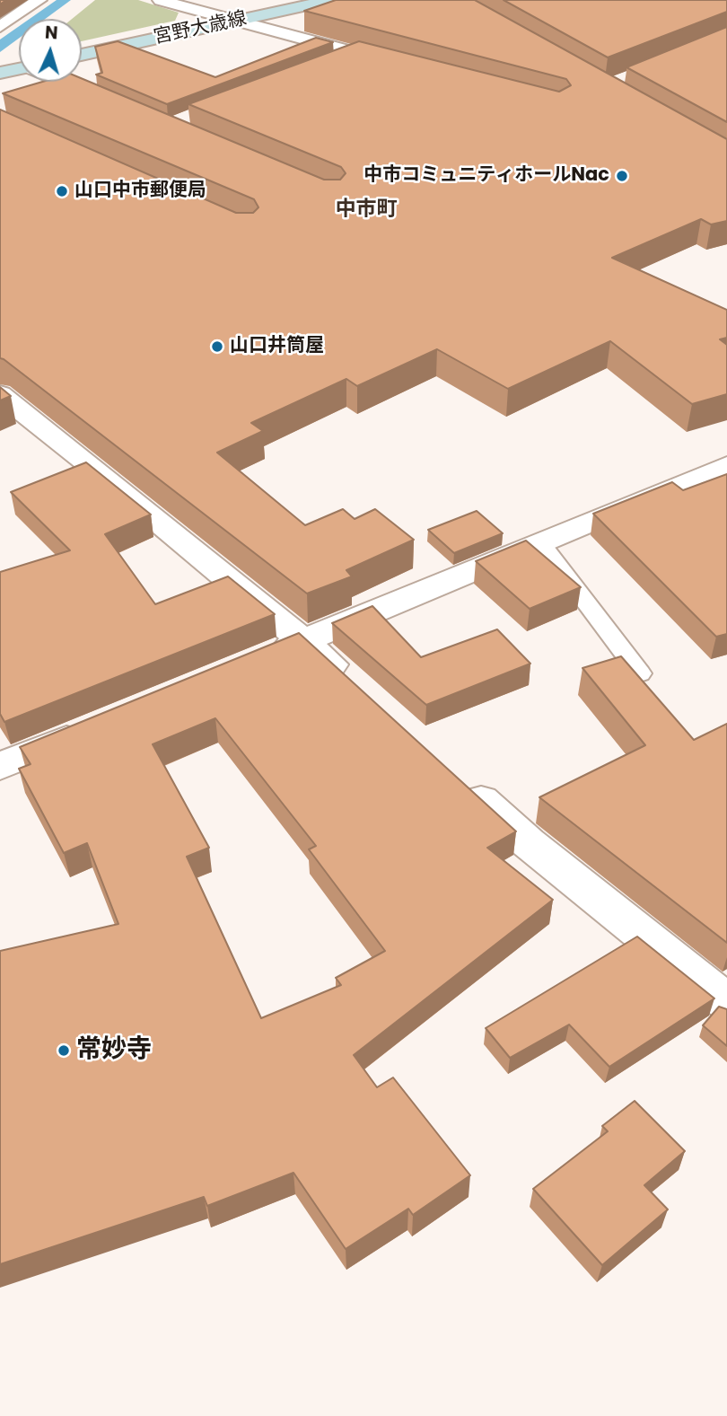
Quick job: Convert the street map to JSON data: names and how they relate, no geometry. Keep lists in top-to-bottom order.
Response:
{
  "streets": {
    "main road": ["宮野大歳線"]
  },
  "districts": ["中市町"],
  "places": [
    "中市コミュニティホールNac",
    "山口中市郵便局",
    "山口井筒屋",
    "常妙寺"
  ],
  "north": "top"
}
